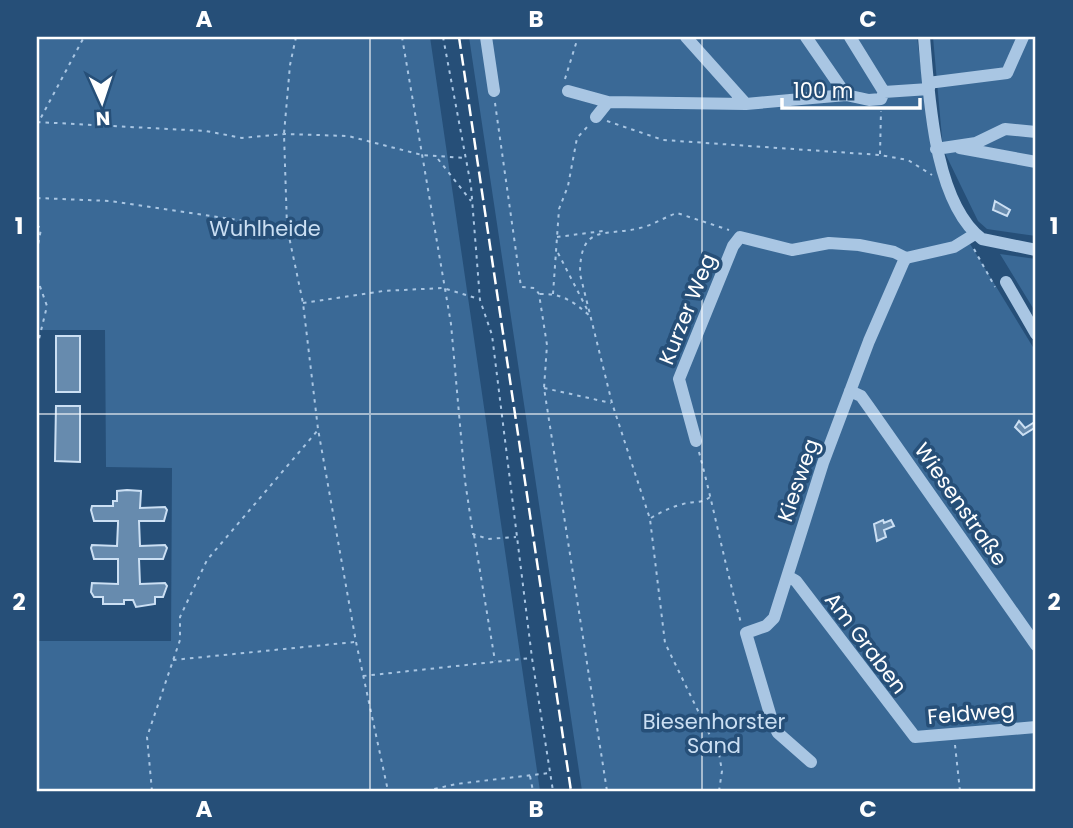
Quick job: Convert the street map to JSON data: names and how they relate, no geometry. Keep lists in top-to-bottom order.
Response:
{
  "streets": {
    "street": [
      "Kurzer Weg",
      "Kiesweg",
      "Wiesenstraße",
      "Am Graben",
      "Feldweg"
    ]
  },
  "crossings": [
    ["Kurzer Weg", "Kiesweg"],
    ["Kiesweg", "Wiesenstraße"],
    ["Kiesweg", "Am Graben"],
    ["Am Graben", "Feldweg"]
  ],
  "parks": ["Wuhlheide", "Biesenhorster Sand"],
  "scale_bar": "100 m",
  "north": "bottom",
  "grid": {
    "columns": ["A", "B", "C"],
    "rows": ["1", "2"]
  }
}
